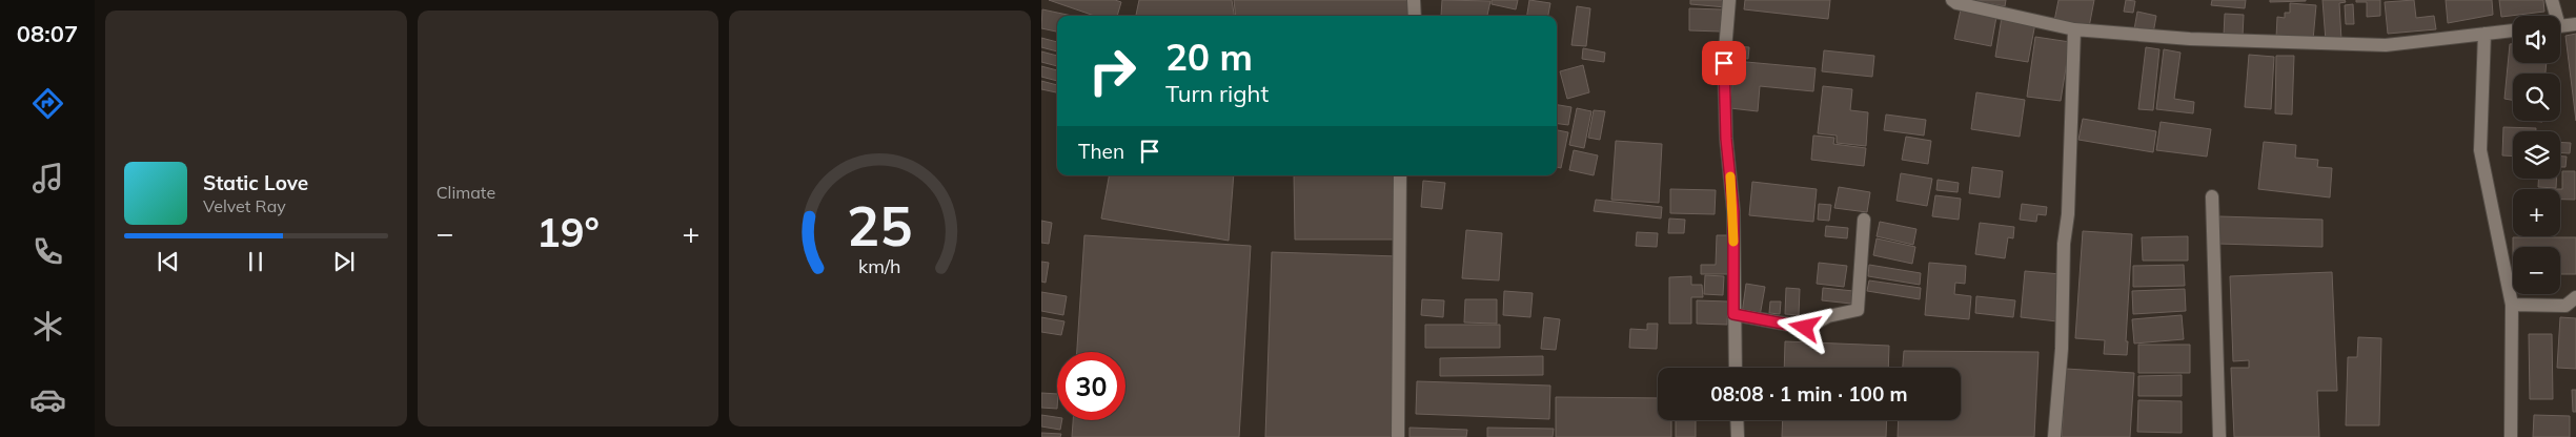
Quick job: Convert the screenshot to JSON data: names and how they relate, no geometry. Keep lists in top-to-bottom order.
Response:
{
  "page": {
    "tabs": "08:07",
    "tile": "Climate",
    "map_buttons": ["+", "−"],
    "turn": ["20 m", "Turn right"],
    "then": "Then",
    "song": ["Static Love", "Velvet Ray"],
    "heat": ["−", "19°", "+"],
    "limit": "30",
    "trip": "08:08 · 1 min · 100 m",
    "gauge": ["25", "km/h"]
  }
}
